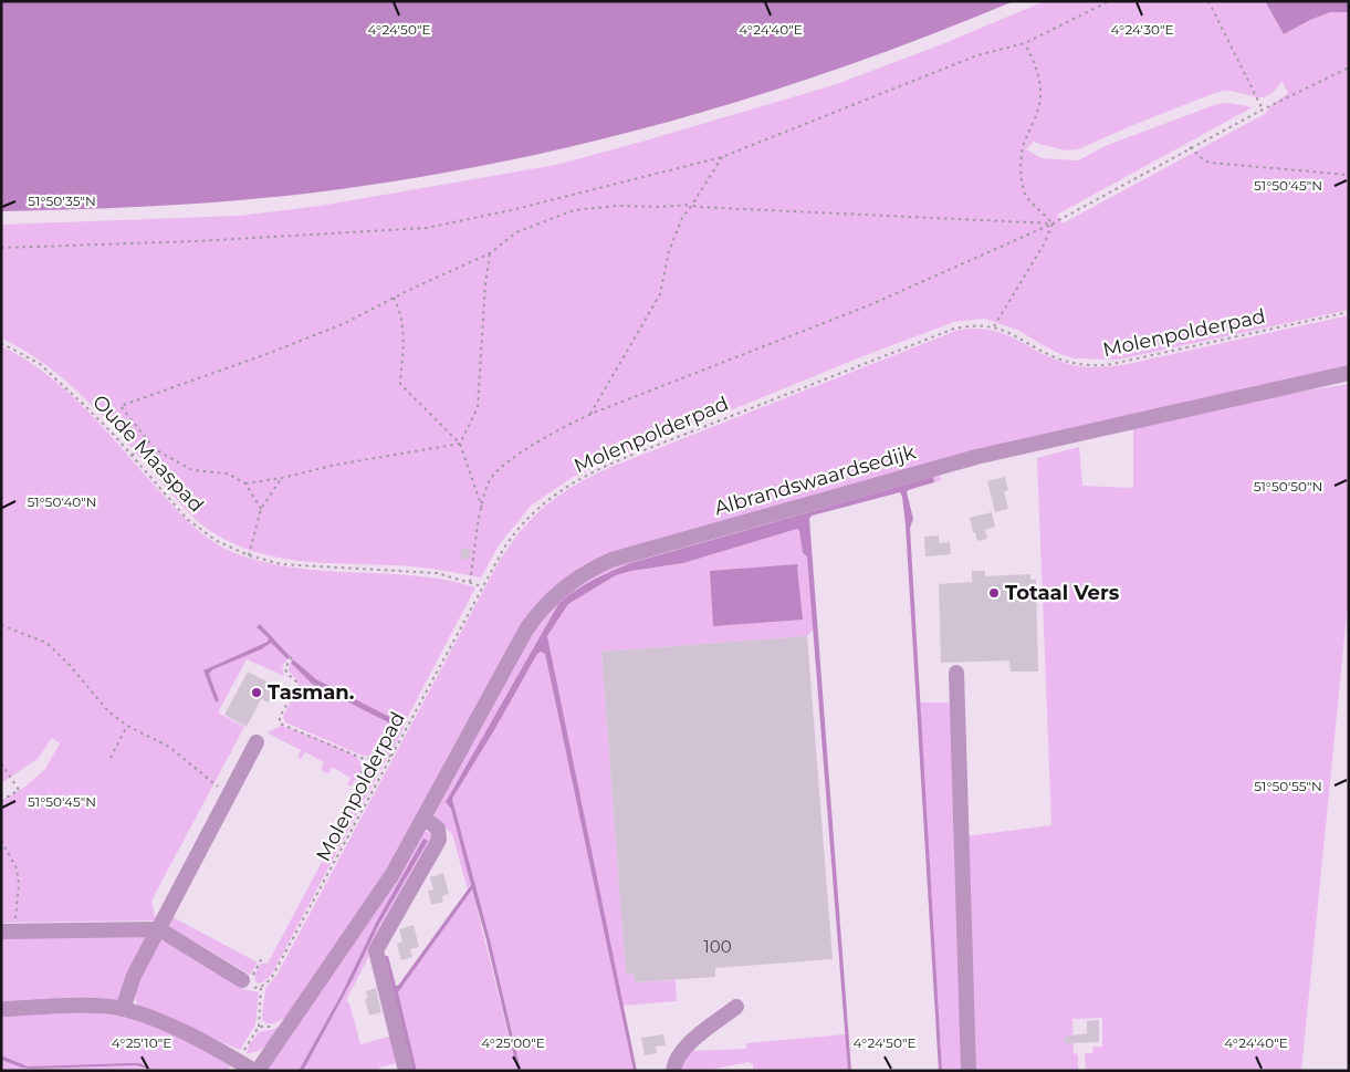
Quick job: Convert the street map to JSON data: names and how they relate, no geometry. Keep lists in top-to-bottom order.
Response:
{
  "streets": {
    "street": ["Albrandswaardsedijk"],
    "path": ["Molenpolderpad", "Oude Maaspad"]
  },
  "crossings": [
    ["Molenpolderpad", "Oude Maaspad"]
  ],
  "places": ["Totaal Vers", "Tasman."],
  "house_numbers": ["100"],
  "coordinates": [
    "4°24'50\"E",
    "4°24'40\"E",
    "4°24'30\"E",
    "51°50'45\"N",
    "51°50'35\"N",
    "51°50'50\"N",
    "51°50'40\"N",
    "51°50'55\"N",
    "4°25'10\"E",
    "4°25'00\"E"
  ]
}
